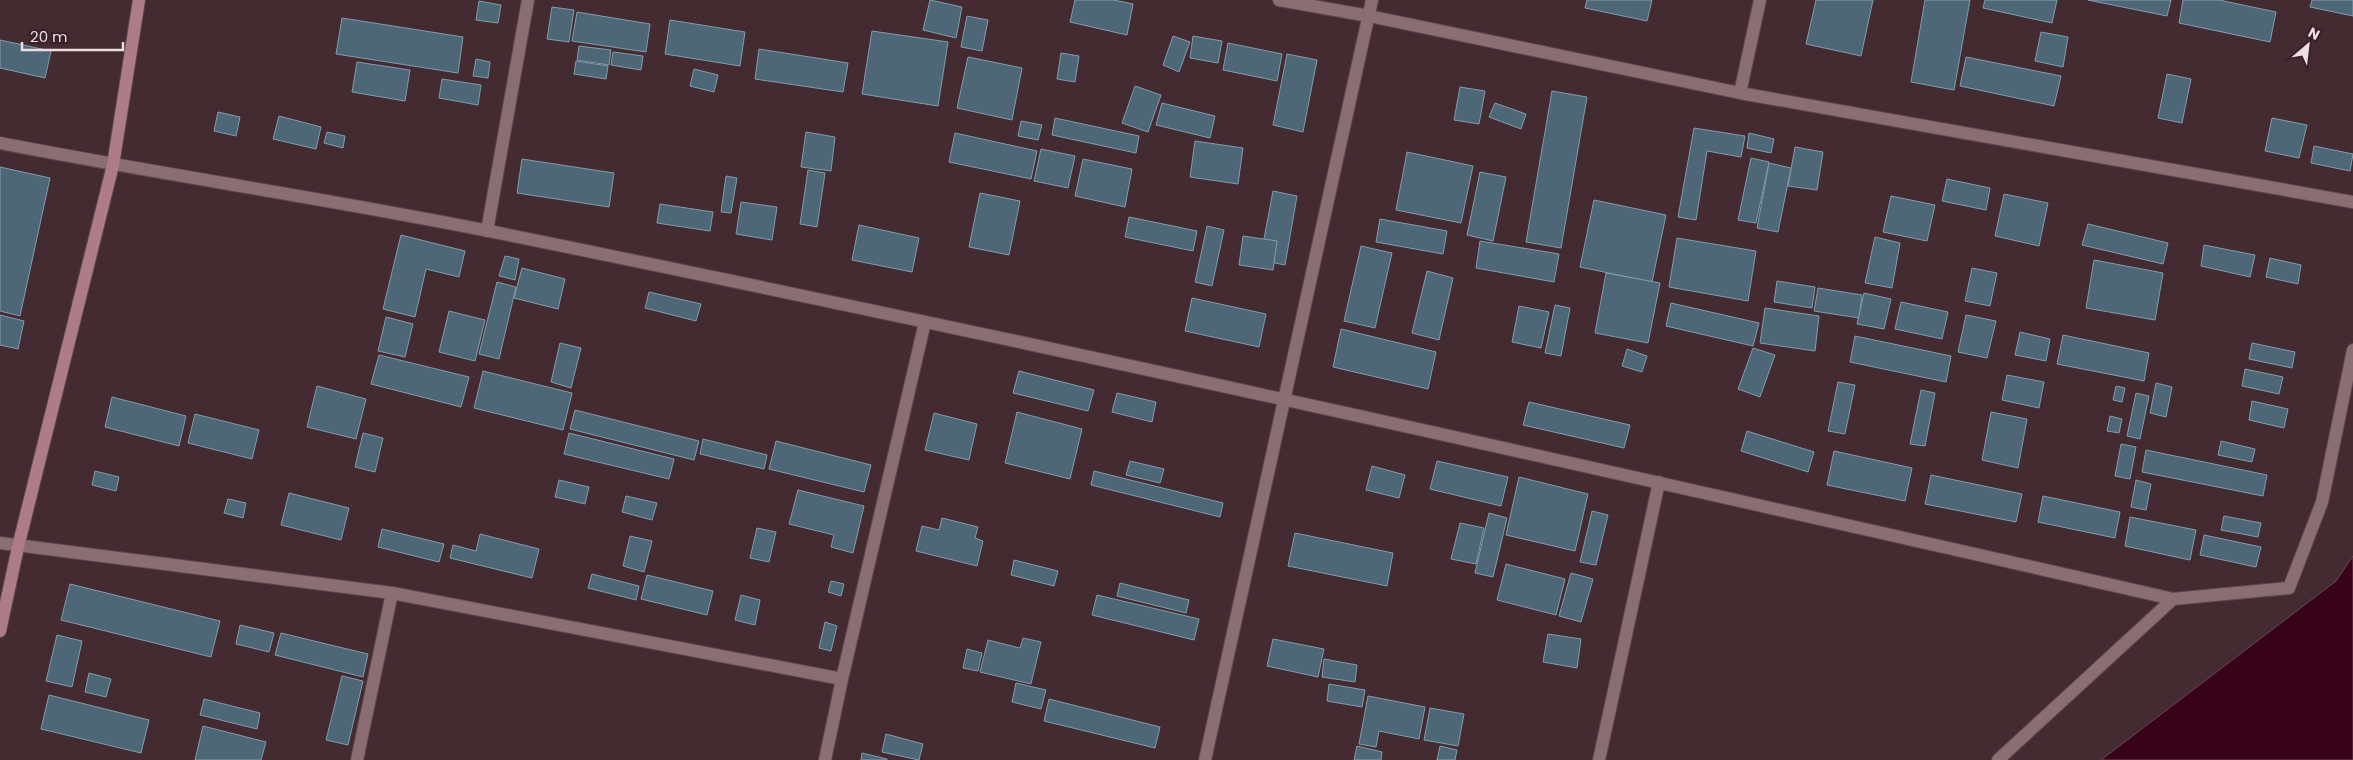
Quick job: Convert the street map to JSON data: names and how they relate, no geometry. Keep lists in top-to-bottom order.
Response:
{
  "scale_bar": "20 m",
  "north": "top right"
}
